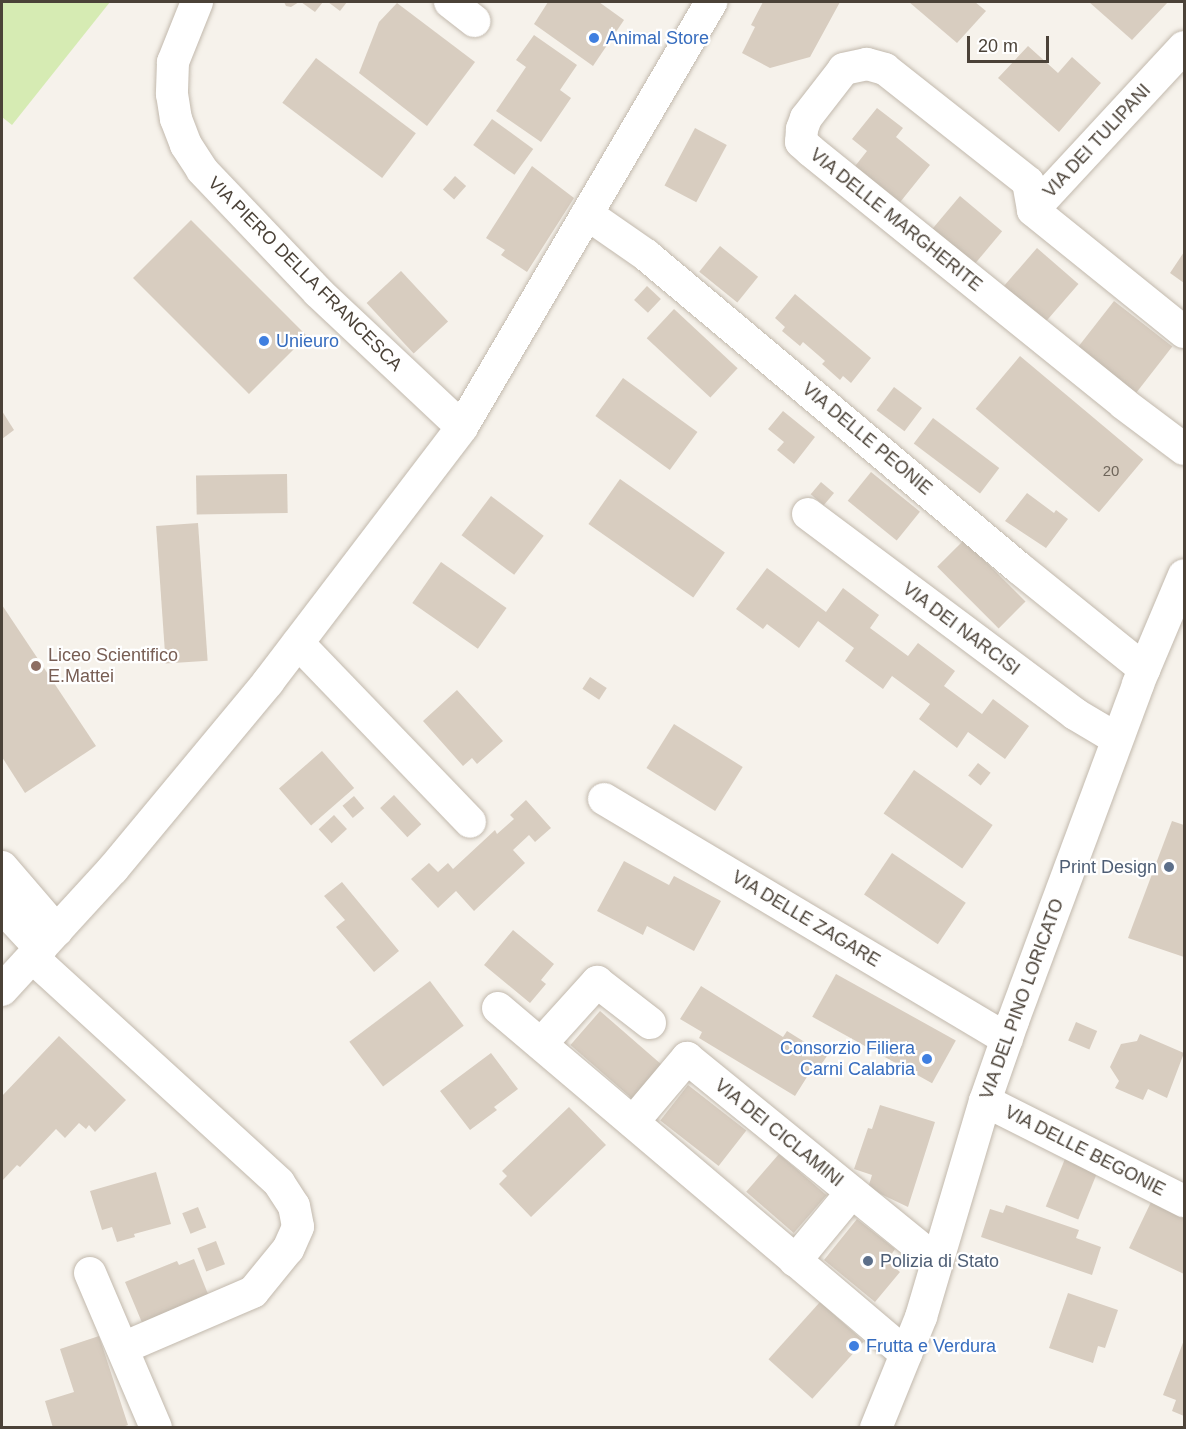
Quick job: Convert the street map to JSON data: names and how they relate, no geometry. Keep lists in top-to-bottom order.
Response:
{
  "streets": {
    "street": [
      "VIA DEI TULIPANI",
      "VIA DELLE MARGHERITE",
      "VIA PIERO DELLA FRANCESCA",
      "VIA DELLE PEONIE",
      "VIA DEI NARCISI",
      "VIA DELLE ZAGARE",
      "VIA DEL PINO LORICATO",
      "VIA DEI CICLAMINI",
      "VIA DELLE BEGONIE"
    ]
  },
  "crossings": [
    ["VIA DEI TULIPANI", "VIA DELLE MARGHERITE"],
    ["VIA DELLE PEONIE", "VIA DEL PINO LORICATO"],
    ["VIA DEI NARCISI", "VIA DEL PINO LORICATO"],
    ["VIA DELLE ZAGARE", "VIA DEL PINO LORICATO"],
    ["VIA DEL PINO LORICATO", "VIA DEI CICLAMINI"],
    ["VIA DEL PINO LORICATO", "VIA DELLE BEGONIE"]
  ],
  "places": [
    "Animal Store",
    "Unieuro",
    "Liceo Scientifico E.Mattei",
    "Print Design",
    "Consorzio Filiera Carni Calabria",
    "Polizia di Stato",
    "Frutta e Verdura"
  ],
  "house_numbers": ["20"],
  "scale_bar": "20 m"
}
